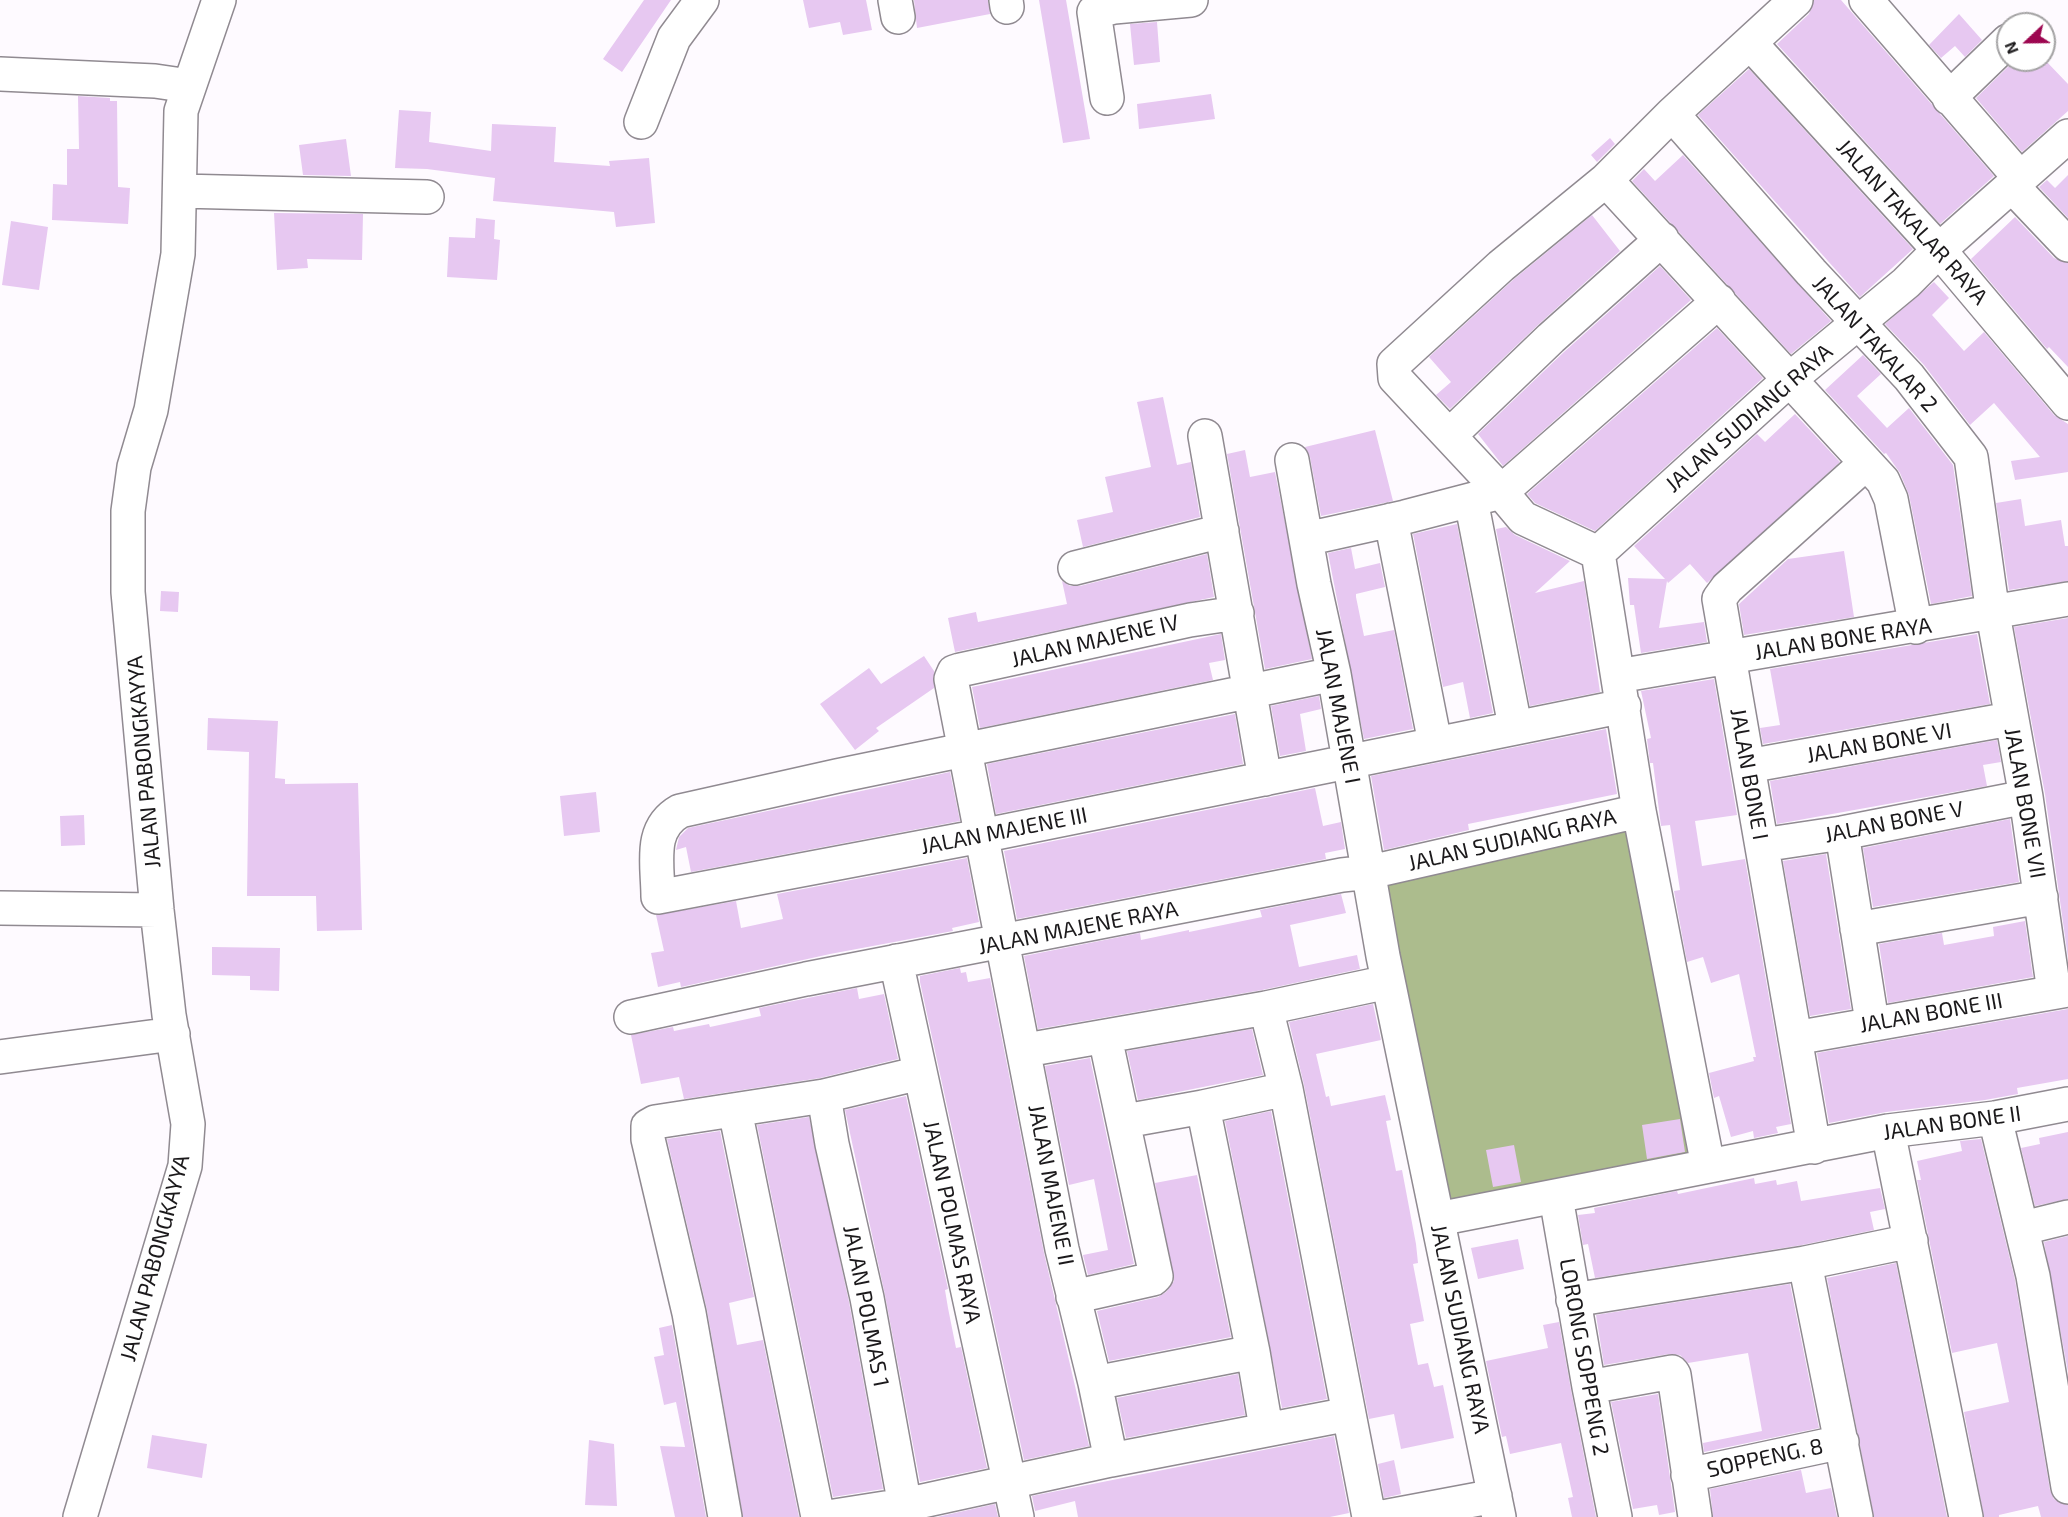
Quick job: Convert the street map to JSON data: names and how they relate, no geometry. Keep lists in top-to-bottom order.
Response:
{
  "streets": {
    "street": [
      "JALAN TAKALAR RAYA",
      "JALAN TAKALAR 2",
      "JALAN SUDIANG RAYA",
      "JALAN BONE RAYA",
      "JALAN MAJENE IV",
      "JALAN MAJENE I",
      "JALAN BONE VI",
      "JALAN PABONGKAYYA",
      "JALAN BONE I",
      "JALAN BONE VII",
      "JALAN BONE V",
      "JALAN MAJENE III",
      "JALAN MAJENE RAYA",
      "JALAN BONE III",
      "JALAN BONE II",
      "JALAN MAJENE II",
      "JALAN POLMAS RAYA",
      "JALAN POLMAS 1",
      "LORONG SOPPENG 2",
      "SOPPENG. 8"
    ]
  },
  "crossings": [
    ["JALAN TAKALAR RAYA", "JALAN SUDIANG RAYA"],
    ["JALAN TAKALAR 2", "JALAN SUDIANG RAYA"],
    ["JALAN TAKALAR 2", "JALAN BONE RAYA"],
    ["JALAN TAKALAR 2", "JALAN BONE VII"],
    ["JALAN SUDIANG RAYA", "JALAN BONE RAYA"],
    ["JALAN SUDIANG RAYA", "JALAN MAJENE I"],
    ["JALAN SUDIANG RAYA", "JALAN MAJENE RAYA"],
    ["JALAN SUDIANG RAYA", "JALAN BONE II"],
    ["JALAN BONE RAYA", "JALAN BONE I"],
    ["JALAN BONE RAYA", "JALAN BONE VII"],
    ["JALAN BONE RAYA", "JALAN MAJENE III"],
    ["JALAN MAJENE IV", "JALAN MAJENE II"],
    ["JALAN MAJENE I", "JALAN MAJENE III"],
    ["JALAN MAJENE I", "JALAN MAJENE RAYA"],
    ["JALAN BONE VI", "JALAN BONE I"],
    ["JALAN BONE VI", "JALAN BONE VII"],
    ["JALAN BONE I", "JALAN BONE V"],
    ["JALAN BONE I", "JALAN BONE III"],
    ["JALAN BONE I", "JALAN BONE II"],
    ["JALAN BONE VII", "JALAN BONE V"],
    ["JALAN BONE VII", "JALAN BONE III"],
    ["JALAN MAJENE III", "JALAN MAJENE II"],
    ["JALAN MAJENE RAYA", "JALAN MAJENE II"],
    ["JALAN MAJENE RAYA", "JALAN POLMAS RAYA"],
    ["JALAN BONE II", "LORONG SOPPENG 2"]
  ],
  "north": "left"
}
